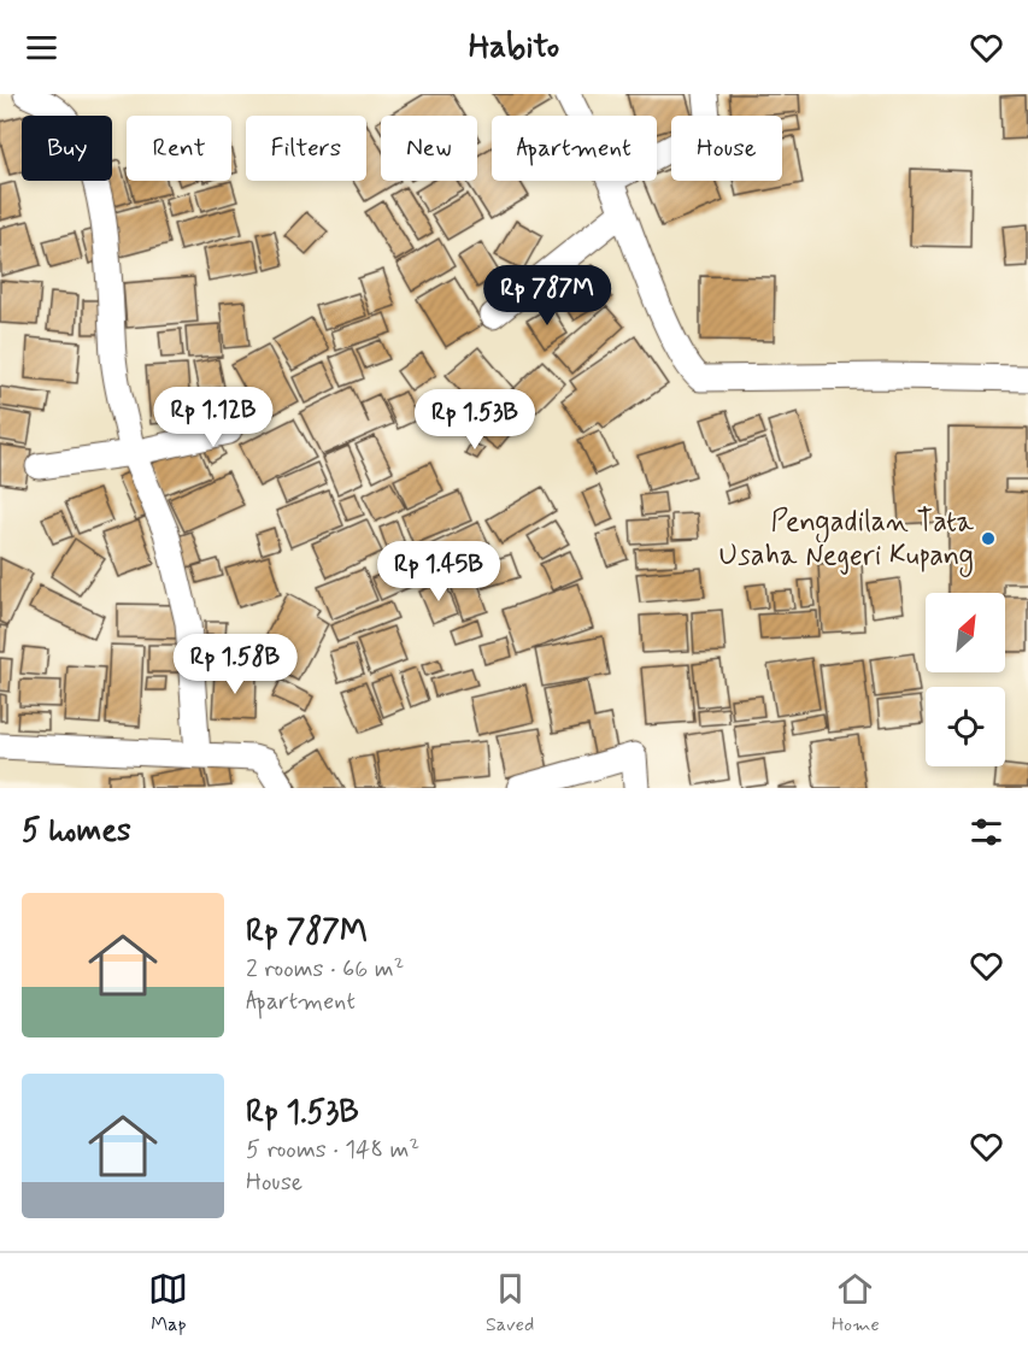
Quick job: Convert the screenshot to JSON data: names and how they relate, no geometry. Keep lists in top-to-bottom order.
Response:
{
  "places": ["Pengadilan Tata Usaha Negeri Kupang"],
  "north": "top right",
  "page": {
    "header": "Habito",
    "chip": [
      "Buy",
      "Rent",
      "Filters",
      "New",
      "Apartment",
      "House"
    ],
    "price": [
      "Rp 787M",
      "Rp 1.12B",
      "Rp 1.53B",
      "Rp 1.45B",
      "Rp 1.58B"
    ],
    "heading": "5 homes",
    "list": [
      {
        "name": "Rp 787M",
        "note": "2 rooms · 66 m² · Apartment"
      },
      {
        "name": "Rp 1.53B",
        "note": "5 rooms · 148 m² · House"
      }
    ],
    "tabs": ["Map", "Saved", "Home"]
  }
}
